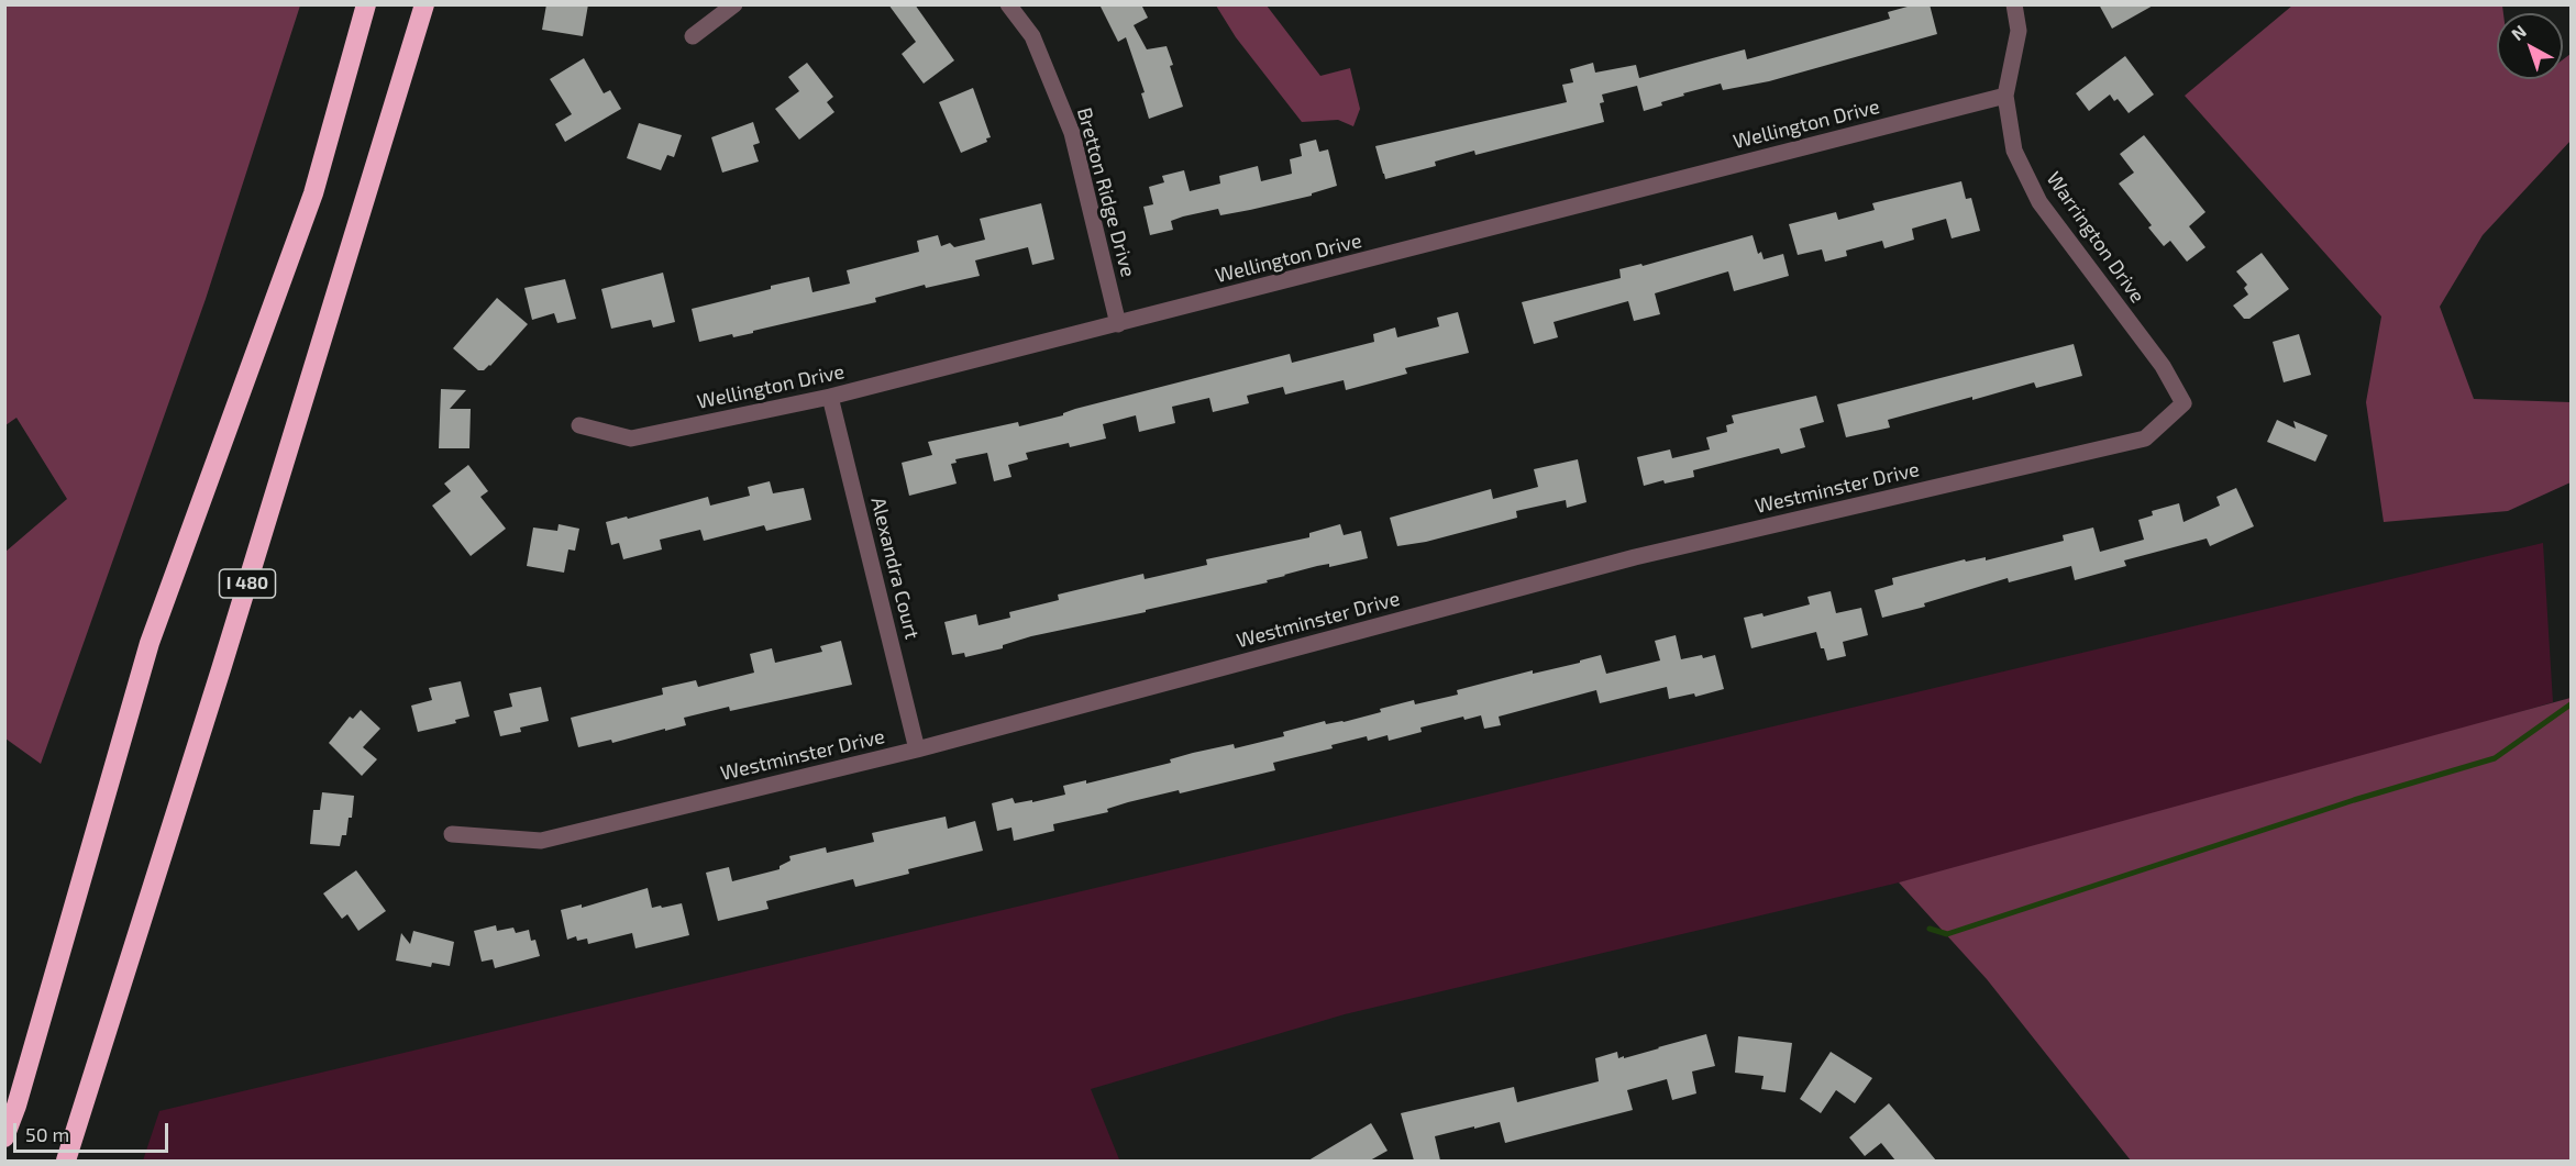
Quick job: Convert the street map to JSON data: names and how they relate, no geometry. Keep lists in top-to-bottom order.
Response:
{
  "streets": {
    "highway": ["I 480"],
    "street": [
      "Wellington Drive",
      "Bretton Ridge Drive",
      "Warrington Drive",
      "Westminster Drive",
      "Alexandra Court"
    ]
  },
  "crossings": [
    ["Wellington Drive", "Bretton Ridge Drive"],
    ["Wellington Drive", "Warrington Drive"],
    ["Wellington Drive", "Alexandra Court"],
    ["Warrington Drive", "Westminster Drive"],
    ["Westminster Drive", "Alexandra Court"]
  ],
  "scale_bar": "50 m",
  "north": "top left"
}
